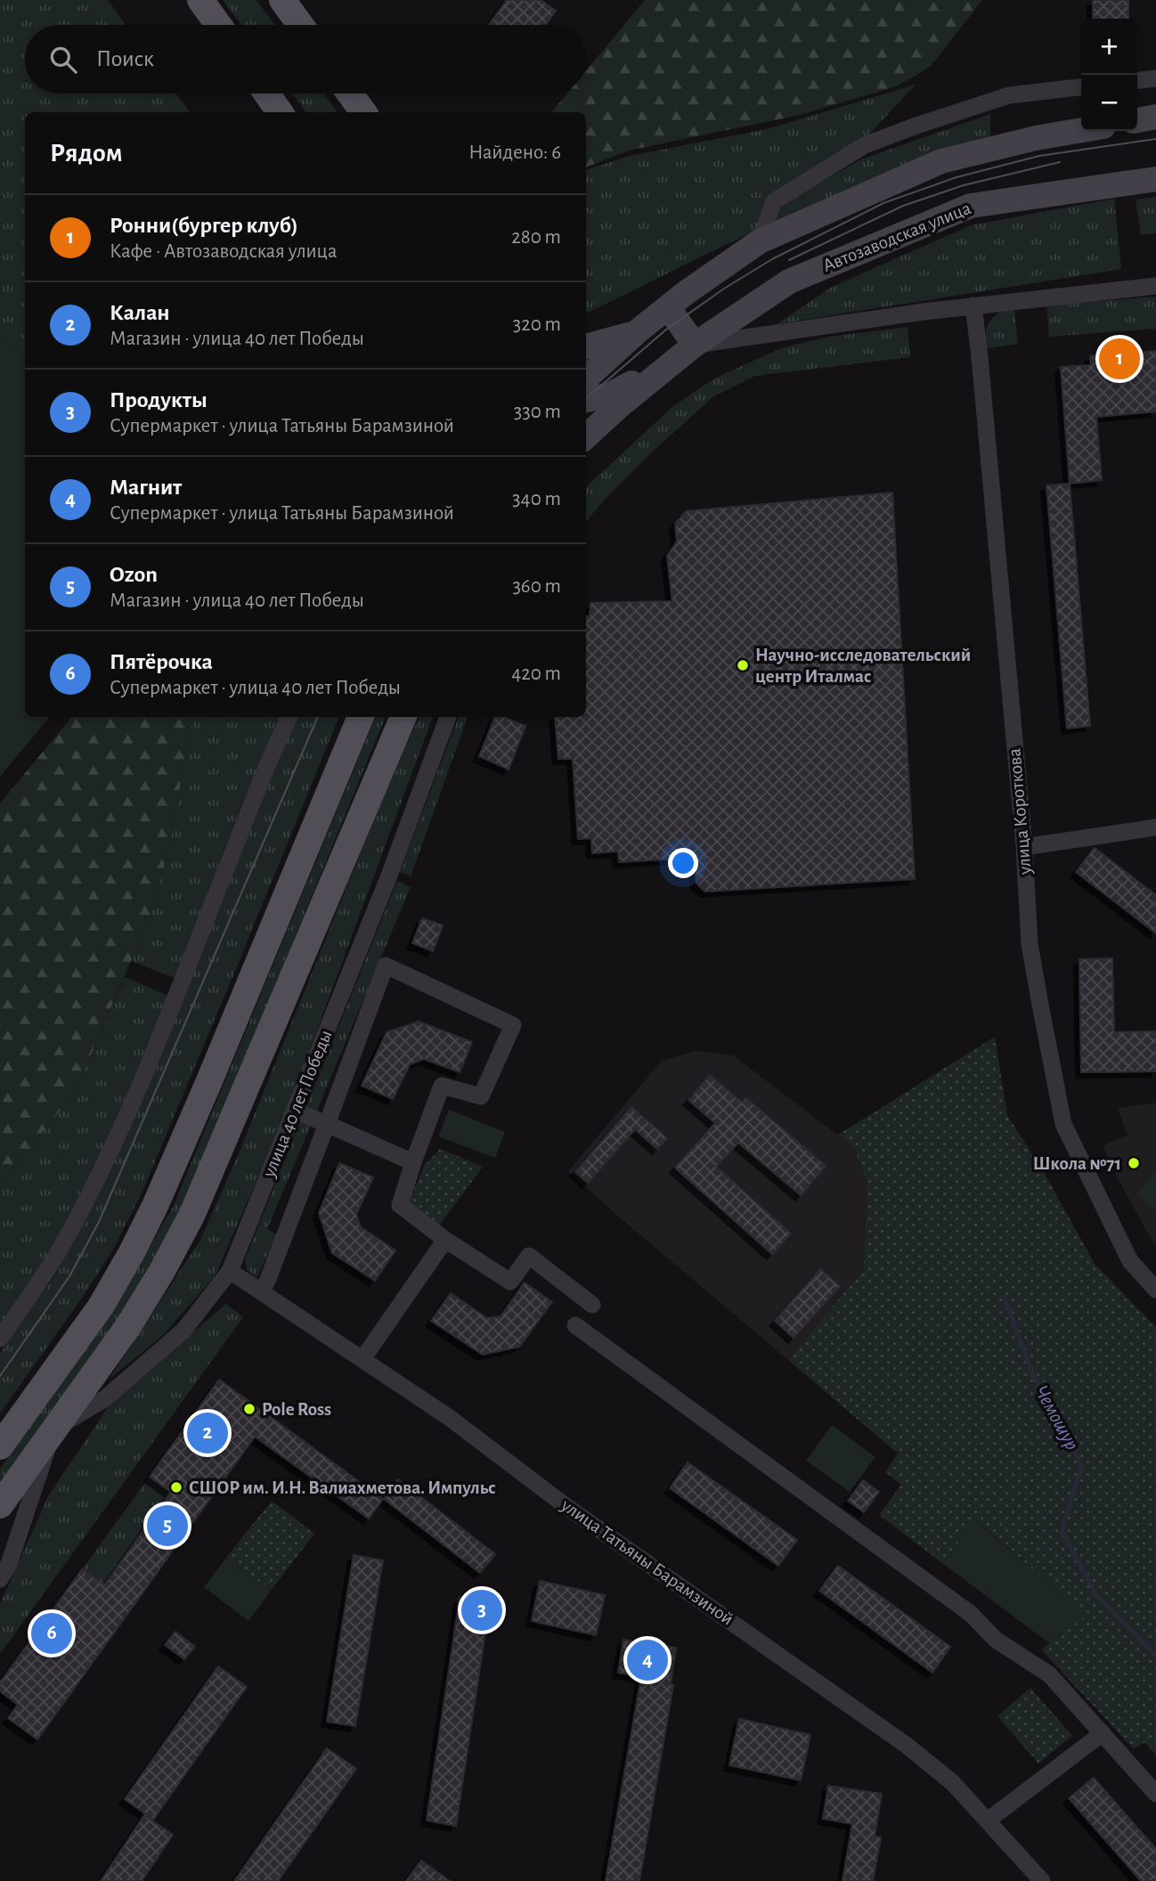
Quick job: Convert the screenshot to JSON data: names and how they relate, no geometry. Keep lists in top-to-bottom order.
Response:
{
  "streets": {
    "main road": ["Автозаводская улица", "улица 40 лет Победы"],
    "street": ["улица Короткова", "улица Татьяны Барамзиной"]
  },
  "crossings": [
    ["улица 40 лет Победы", "улица Татьяны Барамзиной"]
  ],
  "water": ["Чемошур"],
  "places": [
    "Научно-исследовательский центр Италмас",
    "Школа №71",
    "Pole Ross",
    "СШОР им. И.Н. Валиахметова. Импульс"
  ],
  "page": {
    "map_buttons": ["+", "−"],
    "search": "Поиск",
    "heading": ["Рядом", "Найдено: 6"],
    "list": [
      {
        "mark": "1",
        "name": "Ронни(бургер клуб)",
        "note": "Кафе · Автозаводская улица",
        "value": "280 m"
      },
      {
        "mark": "2",
        "name": "Калан",
        "note": "Магазин · улица 40 лет Победы",
        "value": "320 m"
      },
      {
        "mark": "3",
        "name": "Продукты",
        "note": "Супермаркет · улица Татьяны Барамзиной",
        "value": "330 m"
      },
      {
        "mark": "4",
        "name": "Магнит",
        "note": "Супермаркет · улица Татьяны Барамзиной",
        "value": "340 m"
      },
      {
        "mark": "5",
        "name": "Ozon",
        "note": "Магазин · улица 40 лет Победы",
        "value": "360 m"
      },
      {
        "mark": "6",
        "name": "Пятёрочка",
        "note": "Супермаркет · улица 40 лет Победы",
        "value": "420 m"
      }
    ],
    "pins": [
      "1",
      "2",
      "5",
      "3",
      "6",
      "4"
    ]
  }
}
